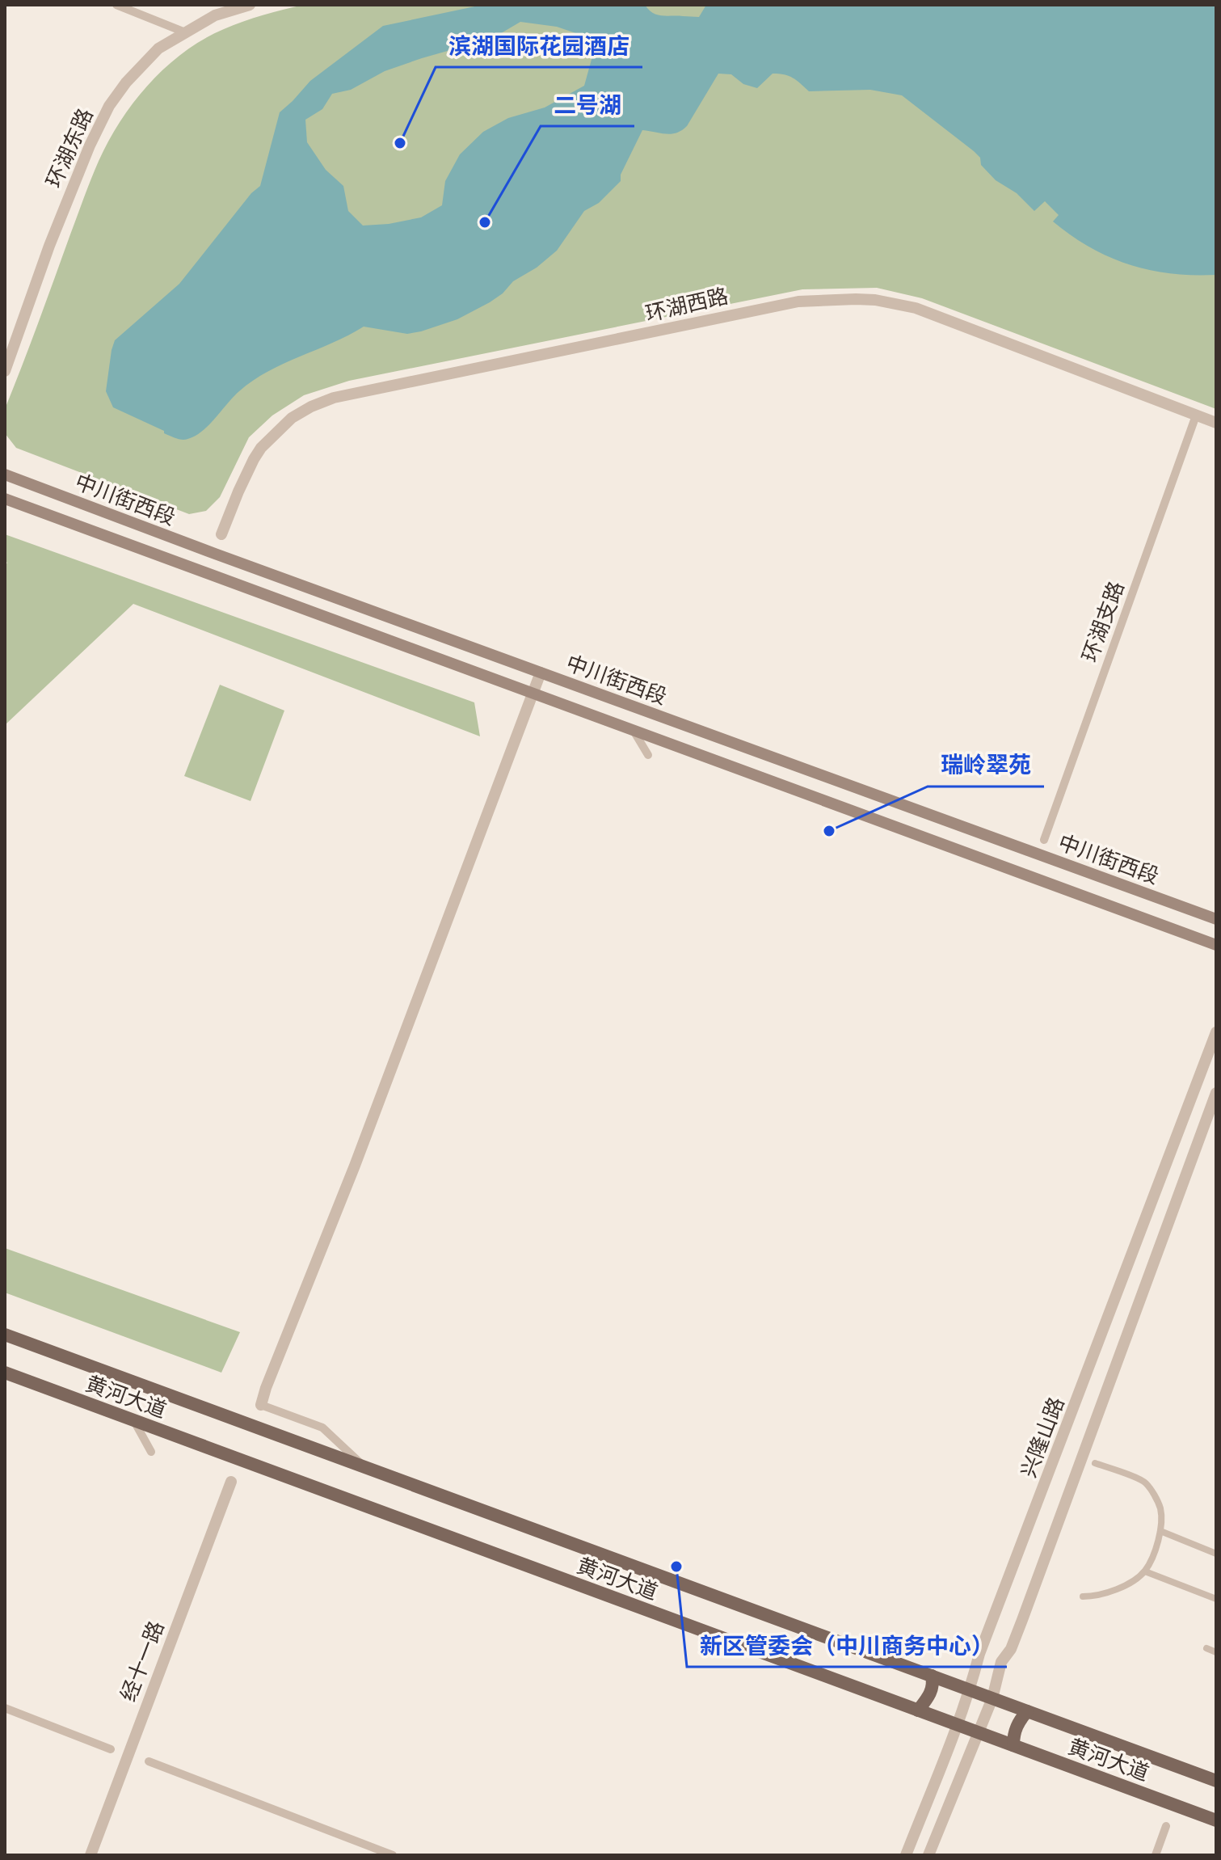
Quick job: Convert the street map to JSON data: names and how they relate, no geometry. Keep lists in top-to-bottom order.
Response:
{
  "streets": {
    "main road": ["中川街西段", "黄河大道"],
    "street": [
      "环湖东路",
      "环湖西路",
      "环湖支路",
      "兴隆山路",
      "经十一路"
    ]
  },
  "crossings": [
    ["环湖西路", "环湖支路"],
    ["黄河大道", "兴隆山路"]
  ],
  "places": [
    "滨湖国际花园酒店",
    "二号湖",
    "瑞岭翠苑",
    "新区管委会（中川商务中心）"
  ]
}
